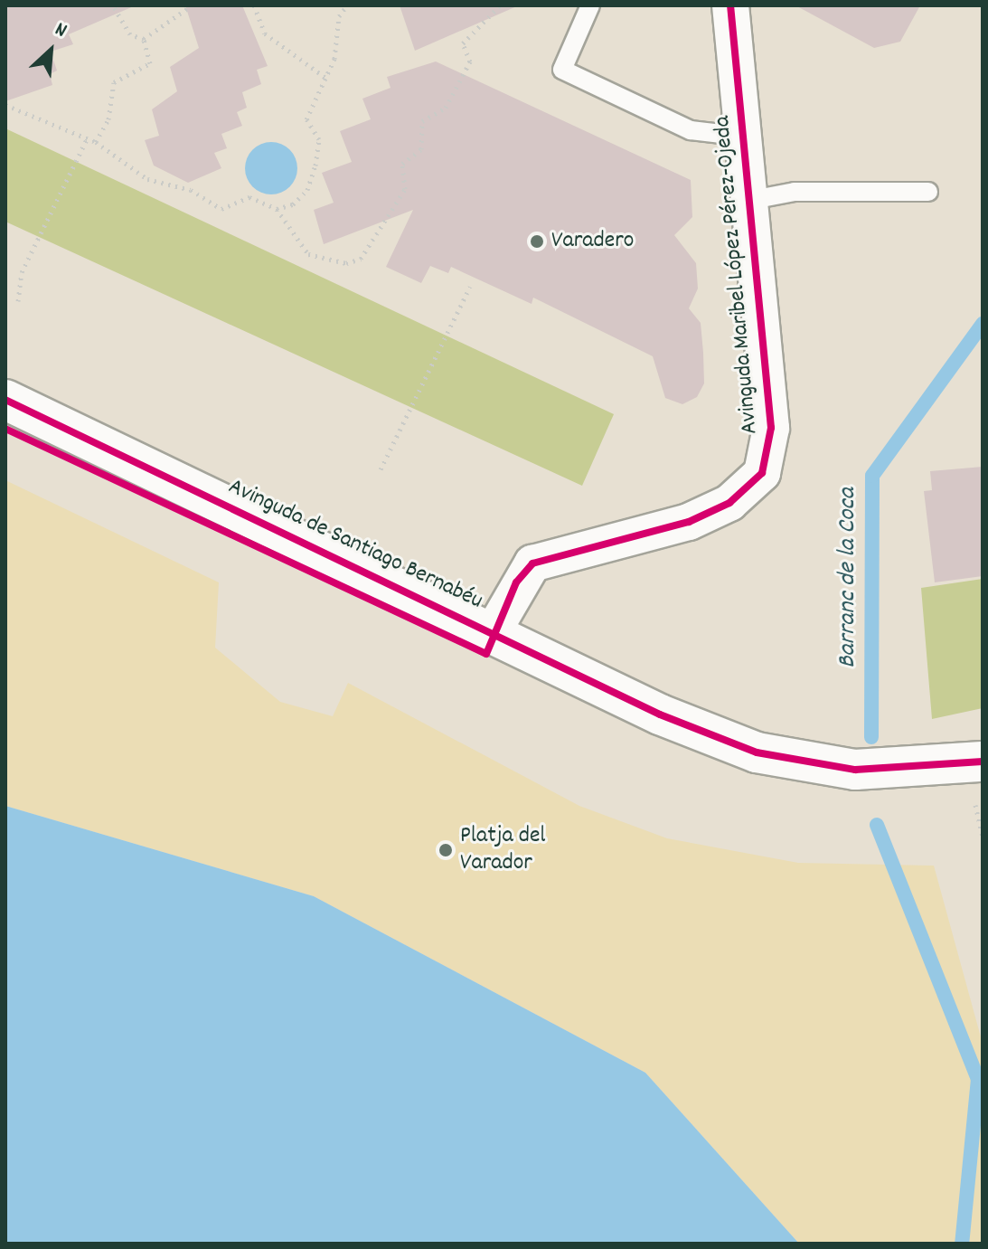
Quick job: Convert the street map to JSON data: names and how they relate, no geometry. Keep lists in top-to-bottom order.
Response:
{
  "streets": {
    "street": ["Avinguda Maribel López Pérez-Ojeda", "Avinguda de Santiago Bernabéu"]
  },
  "crossings": [
    ["Avinguda Maribel López Pérez-Ojeda", "Avinguda de Santiago Bernabéu"]
  ],
  "water": ["Barranc de la Coca"],
  "places": ["Varadero", "Platja del Varador"],
  "north": "top right"
}
